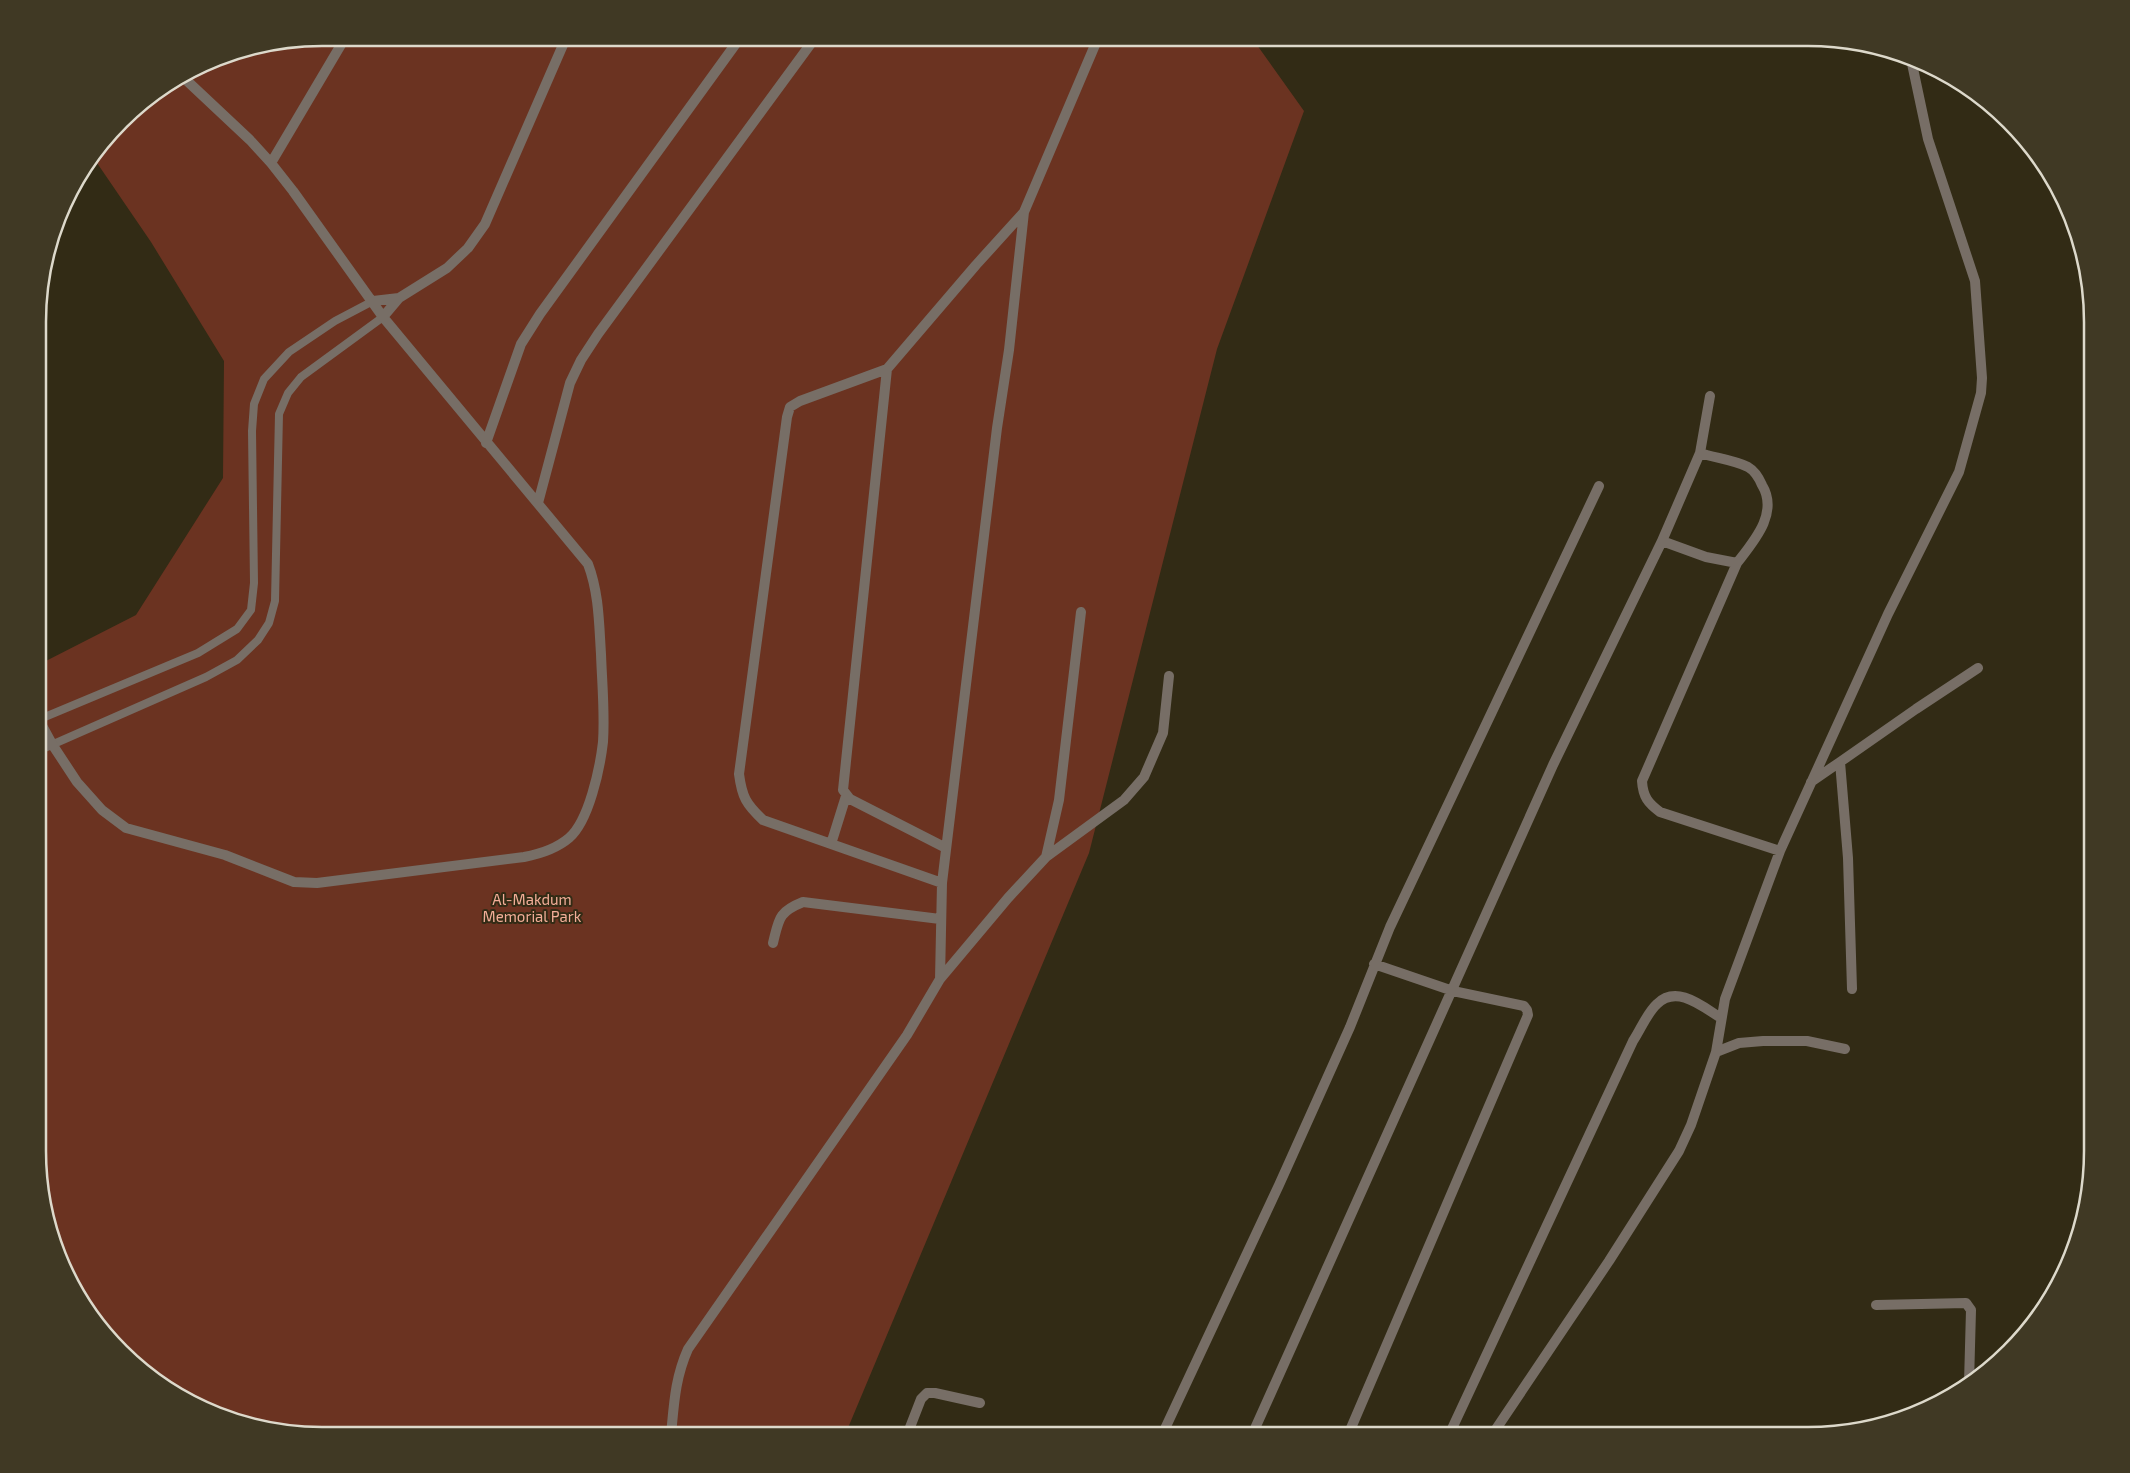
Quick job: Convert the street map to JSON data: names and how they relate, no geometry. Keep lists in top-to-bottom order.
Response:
{
  "parks": ["Al-Makdum Memorial Park"]
}
